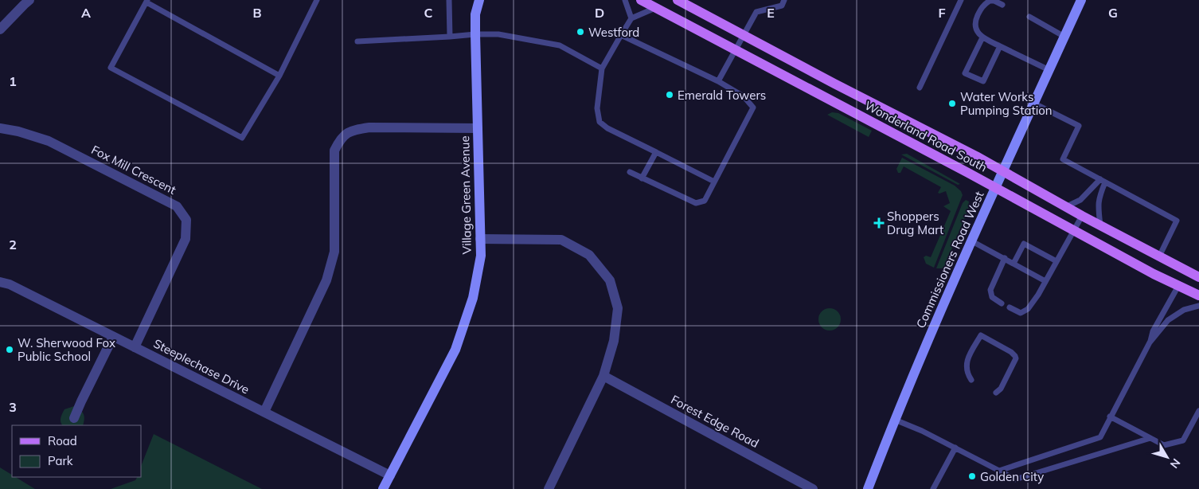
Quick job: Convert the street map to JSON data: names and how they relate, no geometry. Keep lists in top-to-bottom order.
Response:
{
  "streets": {
    "main road": ["Wonderland Road South", "Village Green Avenue", "Commissioners Road West"],
    "street": ["Fox Mill Crescent", "Steeplechase Drive", "Forest Edge Road"]
  },
  "crossings": [
    ["Wonderland Road South", "Commissioners Road West"],
    ["Fox Mill Crescent", "Steeplechase Drive"],
    ["Village Green Avenue", "Steeplechase Drive"]
  ],
  "places": {
    "other": [
      "Westford",
      "Emerald Towers",
      "Water Works Pumping Station",
      "W. Sherwood Fox Public School",
      "Golden City"
    ],
    "health": ["Shoppers Drug Mart"]
  },
  "legend": ["Road", "Park"],
  "north": "bottom right",
  "grid": {
    "columns": [
      "A",
      "B",
      "C",
      "D",
      "E",
      "F",
      "G"
    ],
    "rows": ["1", "2", "3"]
  }
}
